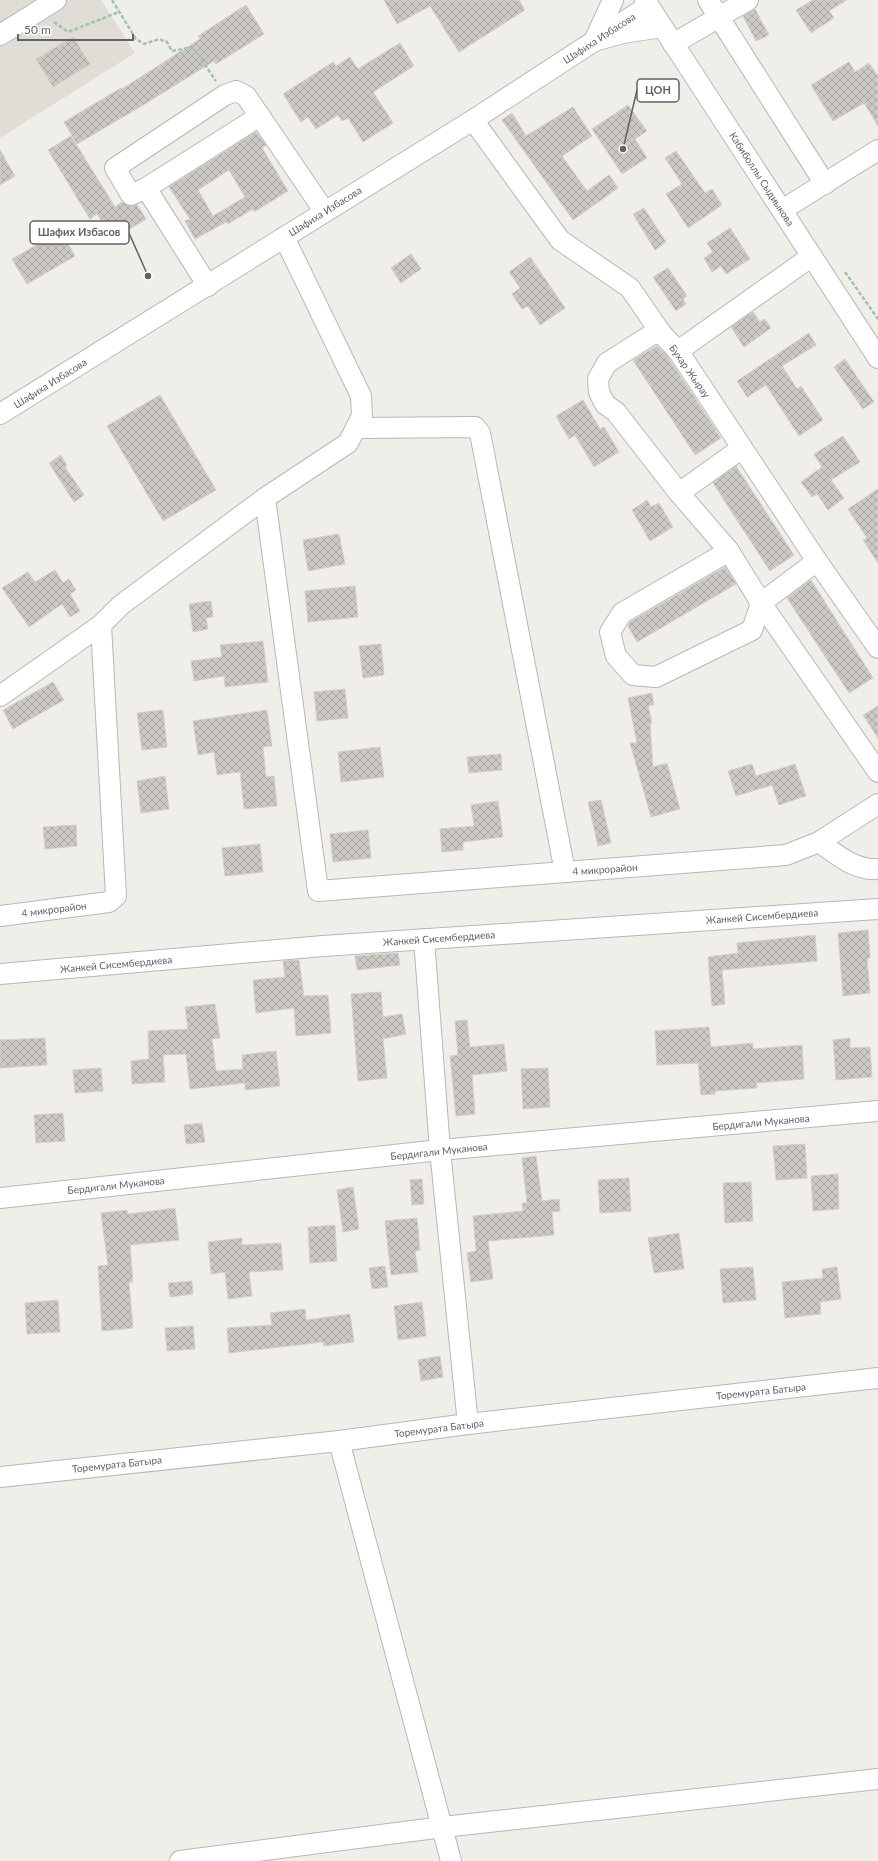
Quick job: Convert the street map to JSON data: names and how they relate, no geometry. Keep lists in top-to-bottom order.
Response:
{
  "streets": {
    "street": [
      "Шафиха Избасова",
      "Кабиболлы Сыдиыкова",
      "Бухар Жырау",
      "4 микрорайон",
      "Жанкей Сисембердиева",
      "Бердигали Муканова",
      "Торемурата Батыра"
    ]
  },
  "crossings": [
    ["Шафиха Избасова", "Кабиболлы Сыдиыкова"],
    ["Шафиха Избасова", "Бухар Жырау"]
  ],
  "places": ["ЦОН", "Шафих Избасов"],
  "scale_bar": "50 m"
}
